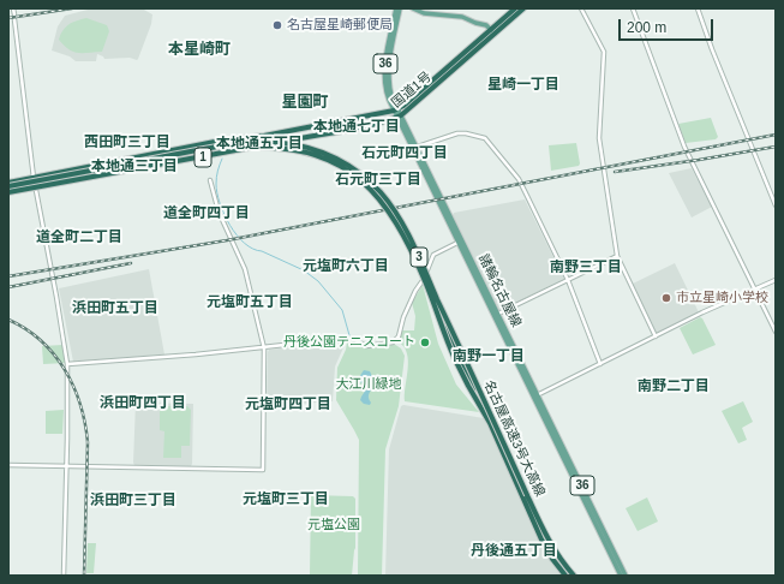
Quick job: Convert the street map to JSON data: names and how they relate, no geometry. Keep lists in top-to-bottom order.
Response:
{
  "streets": {
    "highway": [
      "国道1号",
      "1",
      "3",
      "名古屋高速3号大高線"
    ],
    "main road": ["36", "諸輪名古屋線"]
  },
  "crossings": [
    ["国道1号", "3"],
    ["国道1号", "諸輪名古屋線"],
    ["国道1号", "名古屋高速3号大高線"],
    ["3", "名古屋高速3号大高線"]
  ],
  "districts": [
    "本星崎町",
    "星崎一丁目",
    "星園町",
    "本地通七丁目",
    "西田町三丁目",
    "本地通五丁目",
    "石元町四丁目",
    "本地通三丁目",
    "石元町三丁目",
    "道全町四丁目",
    "道全町二丁目",
    "元塩町六丁目",
    "南野三丁目",
    "元塩町五丁目",
    "浜田町五丁目",
    "南野一丁目",
    "南野二丁目",
    "浜田町四丁目",
    "元塩町四丁目",
    "元塩町三丁目",
    "浜田町三丁目",
    "丹後通五丁目"
  ],
  "parks": ["大江川緑地", "元塩公園"],
  "places": ["名古屋星崎郵便局", "市立星崎小学校", "丹後公園テニスコート"],
  "scale_bar": "200 m"
}
